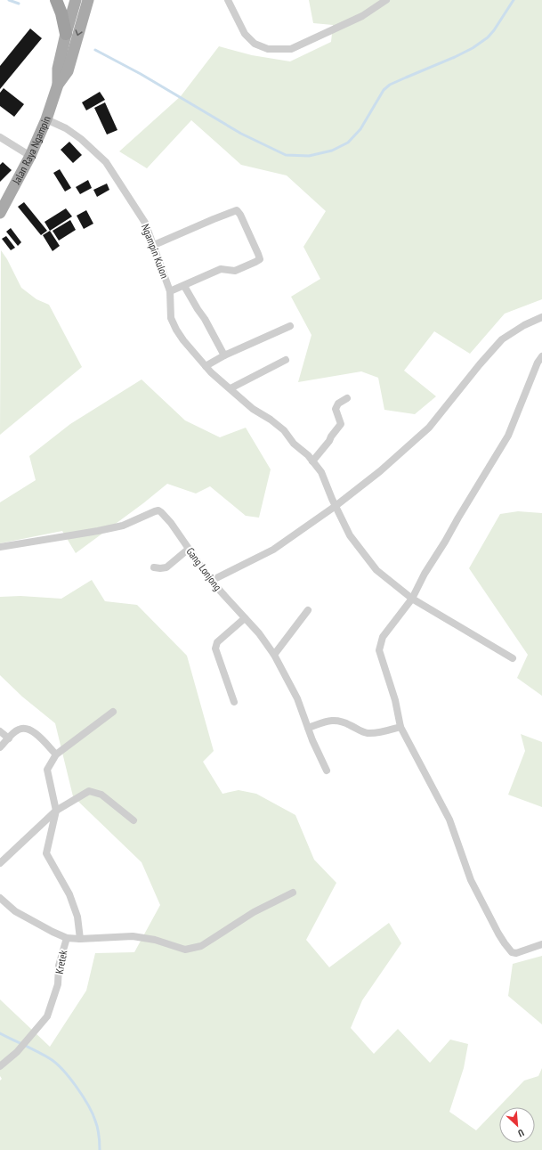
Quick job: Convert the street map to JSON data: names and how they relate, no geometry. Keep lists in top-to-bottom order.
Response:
{
  "streets": {
    "main road": ["Jalan Raya Ngampin"],
    "street": ["Ngampin Kulon", "Gang Lonjong", "Kretek"]
  },
  "crossings": [
    ["Jalan Raya Ngampin", "Ngampin Kulon"]
  ],
  "north": "bottom right"
}
